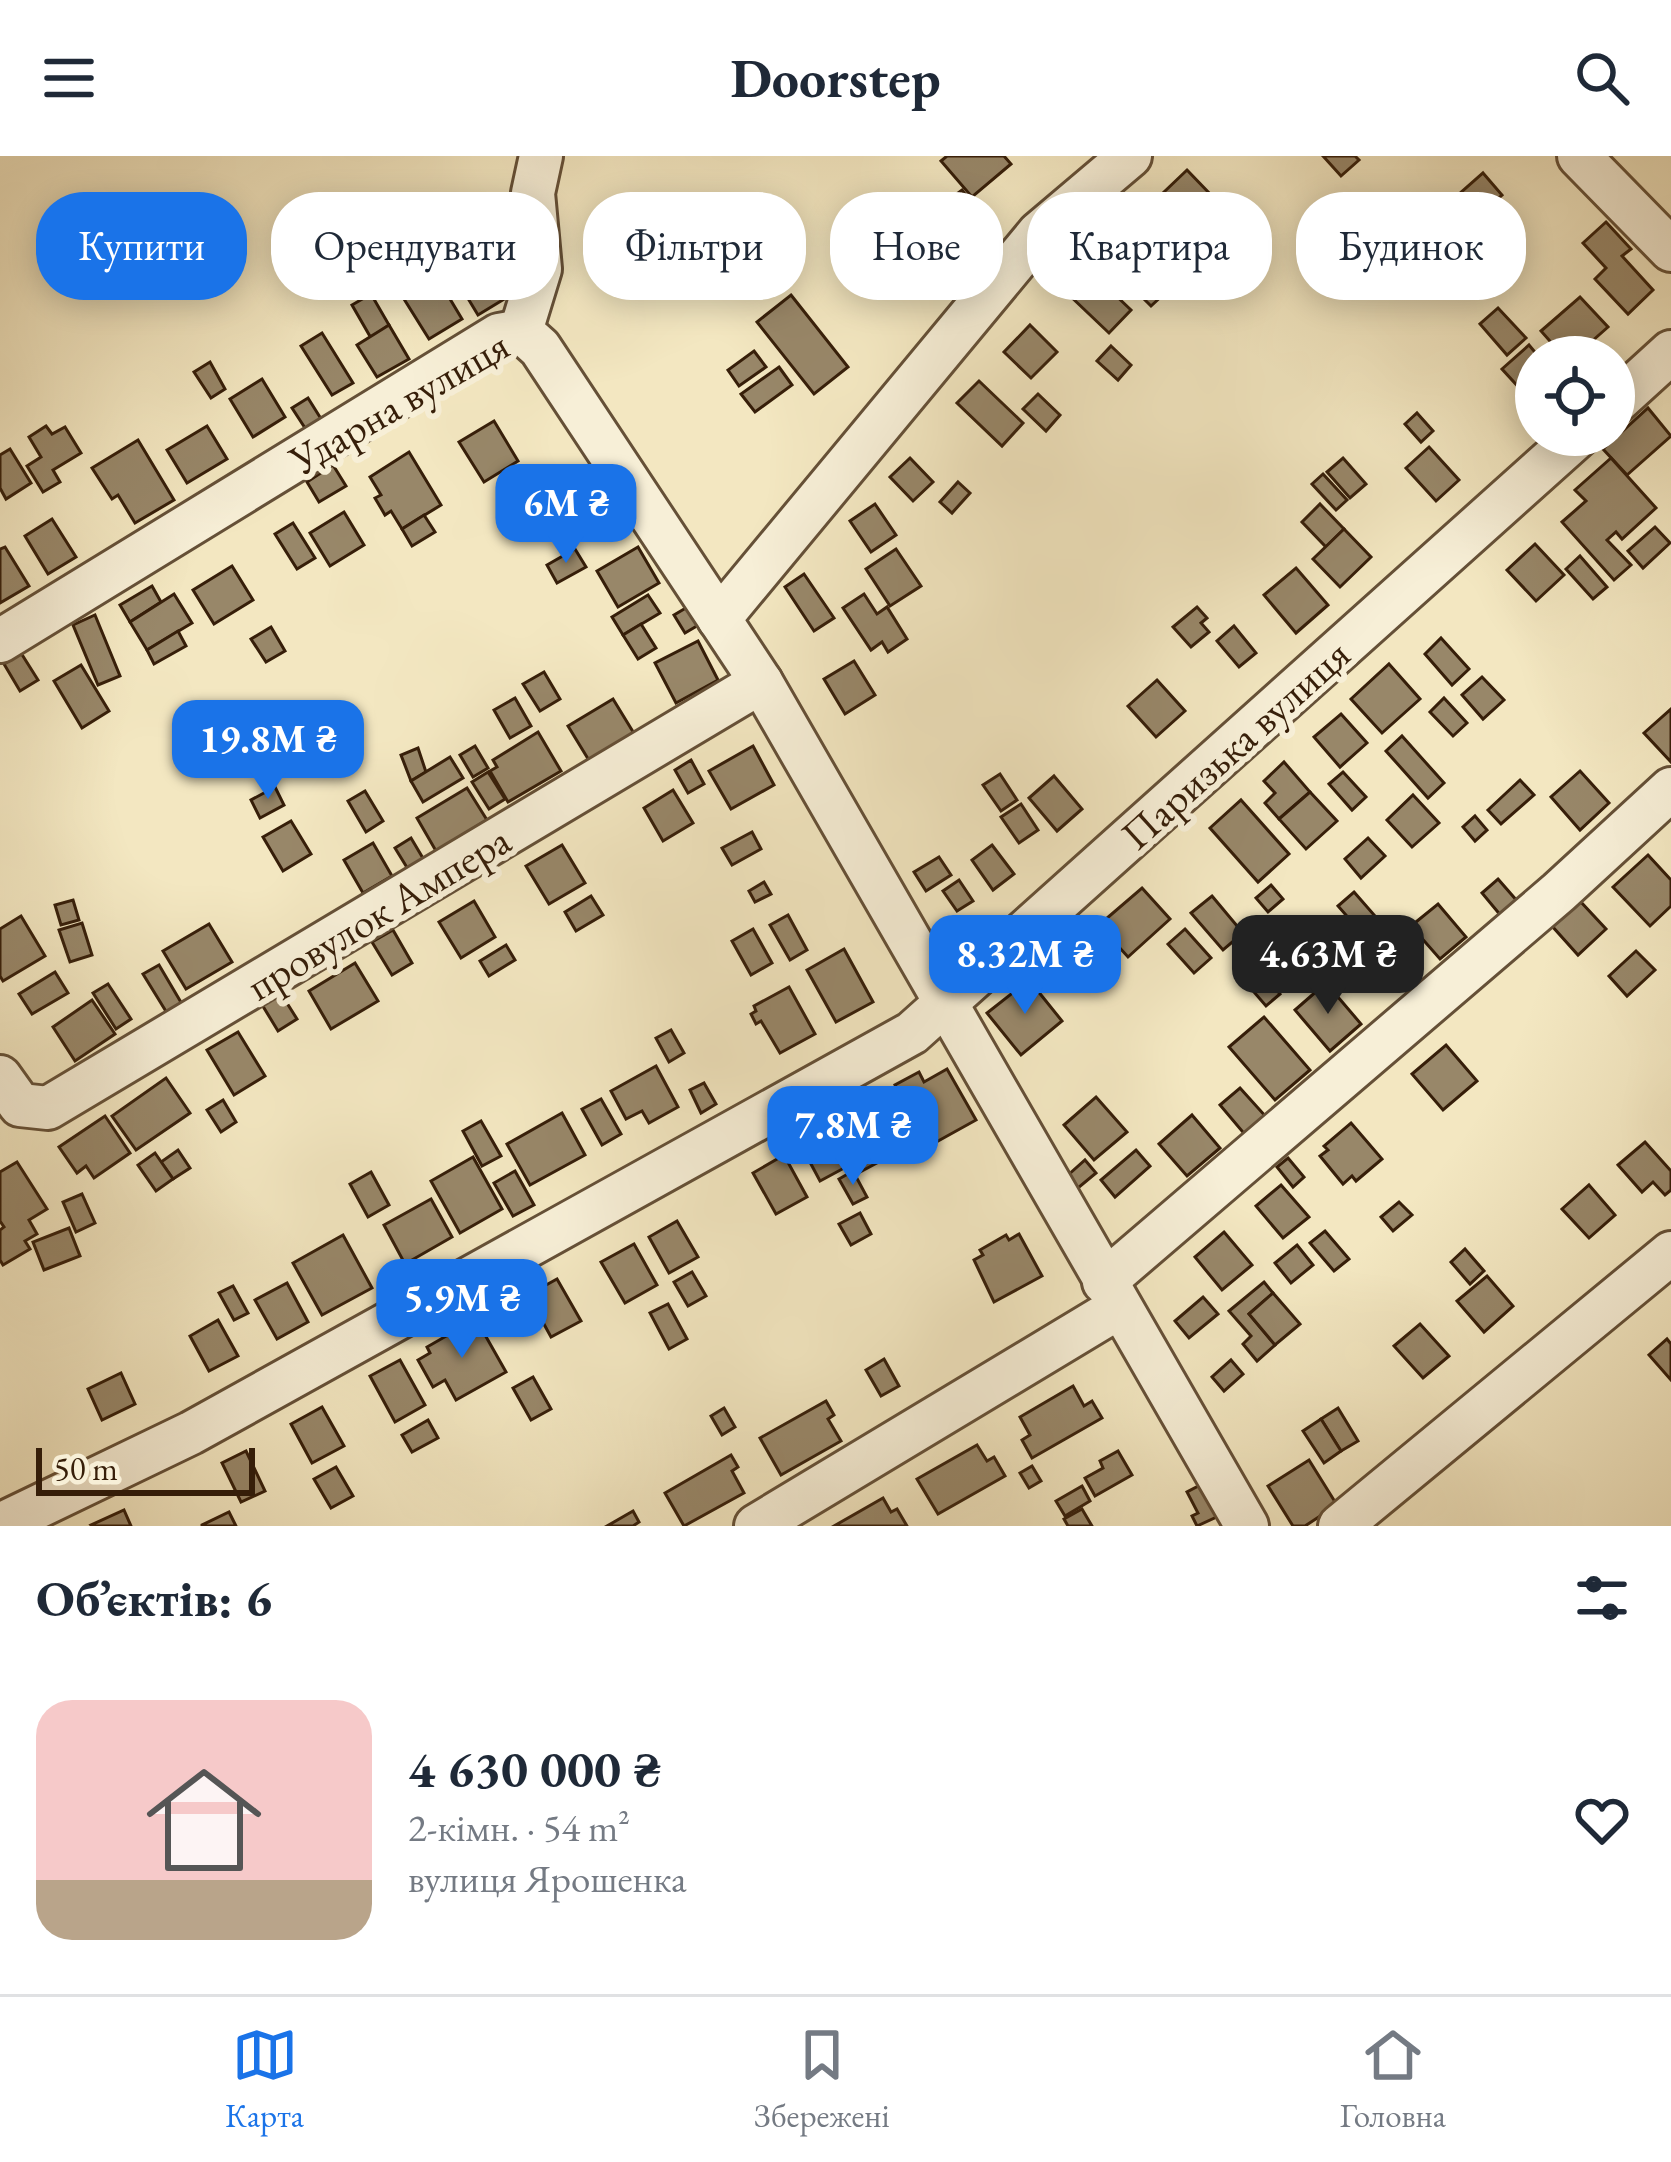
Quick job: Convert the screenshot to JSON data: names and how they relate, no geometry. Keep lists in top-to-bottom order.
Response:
{
  "streets": {
    "street": ["Ударна вулиця", "Паризька вулиця", "провулок Ампера"]
  },
  "crossings": [
    ["Ударна вулиця", "Паризька вулиця"],
    ["Ударна вулиця", "провулок Ампера"]
  ],
  "scale_bar": "50 m",
  "page": {
    "header": "Doorstep",
    "chip": [
      "Купити",
      "Орендувати",
      "Фільтри",
      "Нове",
      "Квартира",
      "Будинок"
    ],
    "price": [
      "6M ₴",
      "19.8M ₴",
      "8.32M ₴",
      "4.63M ₴",
      "7.8M ₴",
      "5.9M ₴"
    ],
    "scale": "50 m",
    "heading": "Об’єктів: 6",
    "list": [
      {
        "name": "4 630 000 ₴",
        "note": "2-кімн. · 54 m² · вулиця Ярошенка"
      }
    ],
    "tabs": ["Карта", "Збережені", "Головна"]
  }
}
